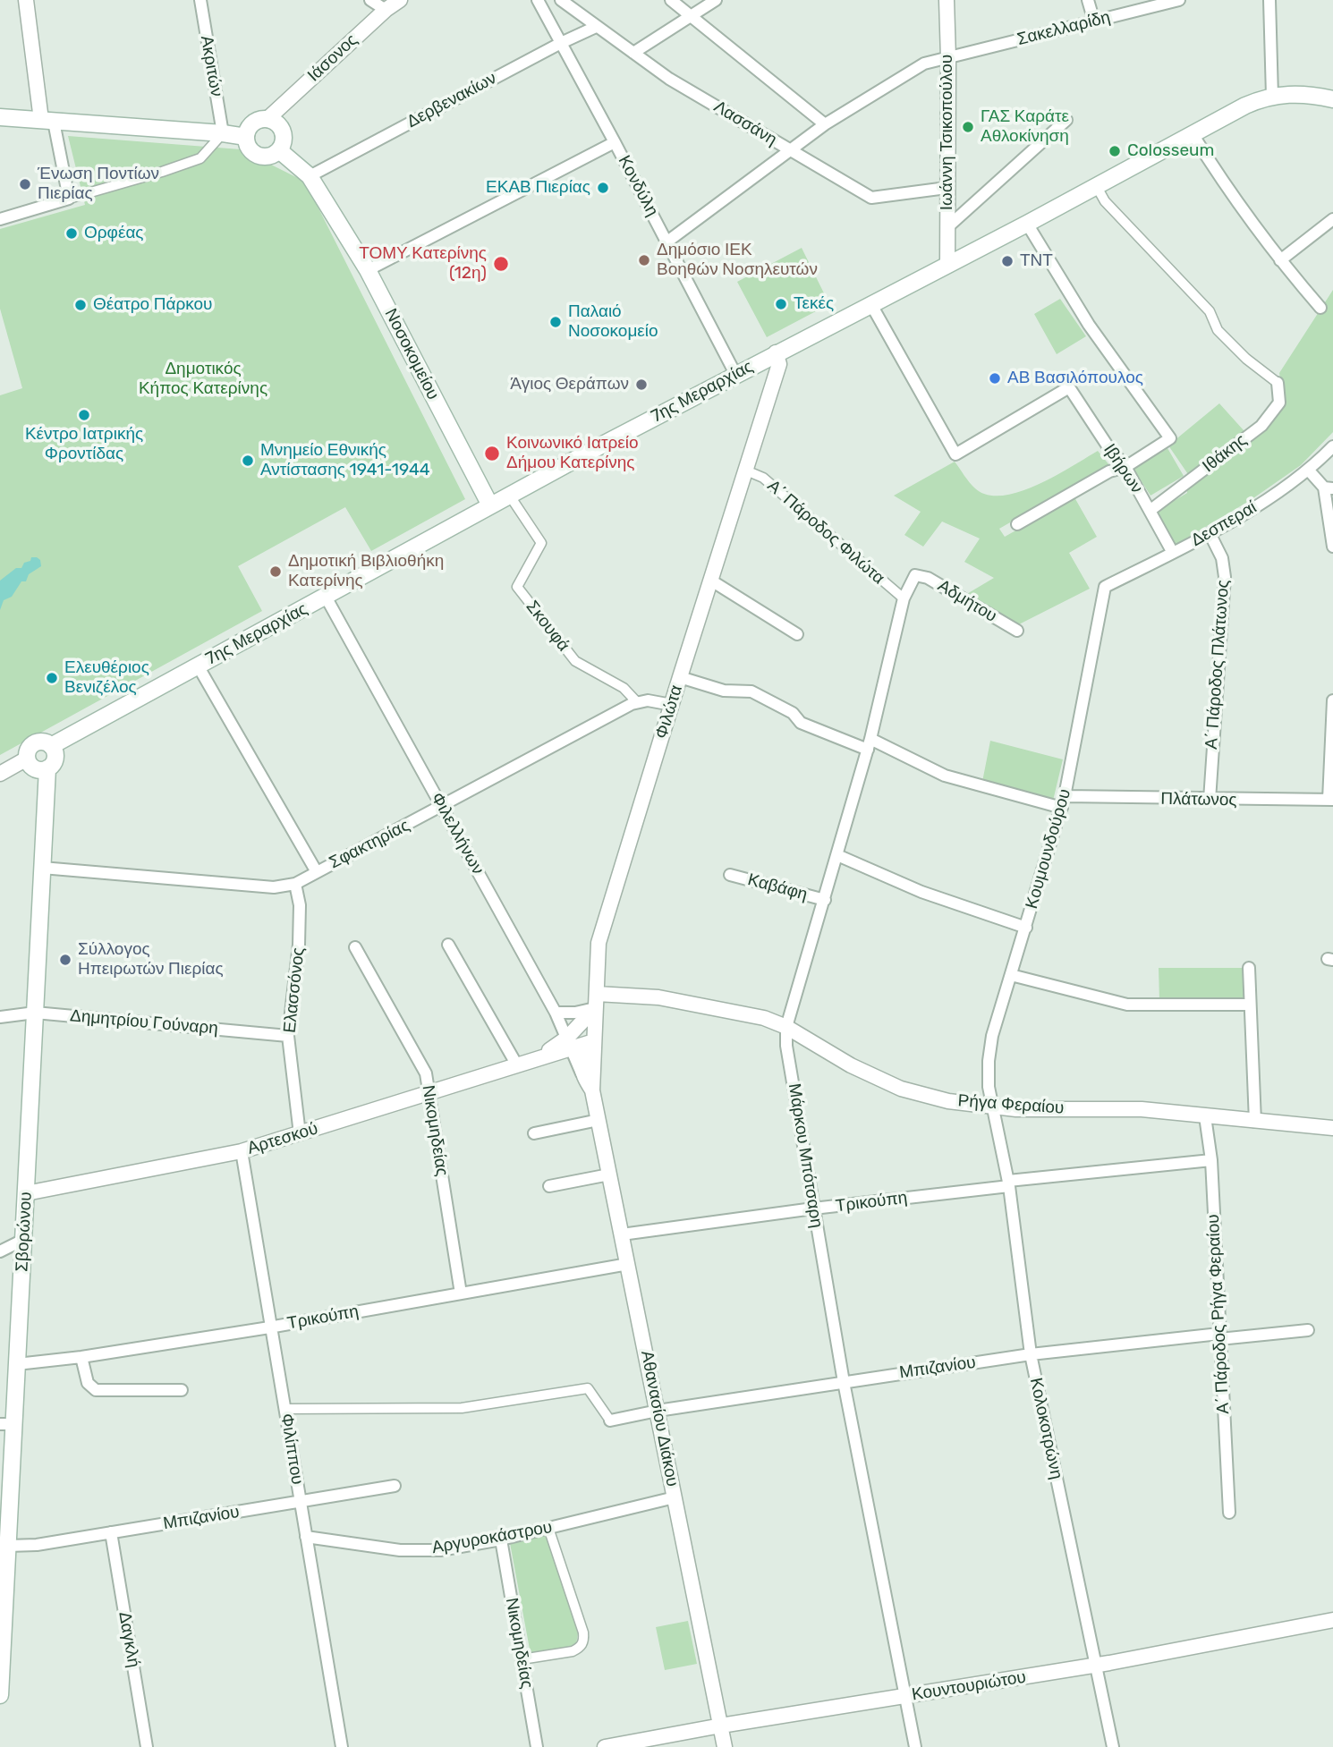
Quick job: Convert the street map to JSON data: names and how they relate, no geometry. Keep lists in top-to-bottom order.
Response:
{
  "streets": {
    "main road": ["Νοσοκομείου", "7ης Μεραρχίας", "Σβορώνου"],
    "street": [
      "Σακελλαρίδη",
      "Ιάσονος",
      "Ακριτών",
      "Δερβενακίων",
      "Λασσάνη",
      "Ιωάννη Τσικοπούλου",
      "Κονδύλη",
      "Ιθάκης",
      "Ιβήρων",
      "Δεσπεραί",
      "Α΄ Πάροδος Φιλώτα",
      "Αδμήτου",
      "Σκουφά",
      "Α΄ Πάροδος Πλάτωνος",
      "Φιλώτα",
      "Πλάτωνος",
      "Φιλελλήνων",
      "Σφακτηρίας",
      "Κουμουνδούρου",
      "Καβάφη",
      "Ελασσόνος",
      "Δημητρίου Γούναρη",
      "Ρήγα Φεραίου",
      "Νικομηδείας",
      "Αρτεσκού",
      "Μάρκου Μπότσαρη",
      "Τρικούπη",
      "Α΄ Πάροδος Ρήγα Φεραίου",
      "Μπιζανίου",
      "Αθανασίου Διάκου",
      "Κολοκοτρώνη",
      "Φιλίππου",
      "Αργυροκάστρου",
      "Δαγκλή",
      "Κουντουριώτου"
    ]
  },
  "crossings": [
    ["Σακελλαρίδη", "Λασσάνη"],
    ["Σακελλαρίδη", "Ιωάννη Τσικοπούλου"],
    ["Σακελλαρίδη", "Κονδύλη"],
    ["Ιάσονος", "Νοσοκομείου"],
    ["Δερβενακίων", "Λασσάνη"],
    ["Δερβενακίων", "Κονδύλη"],
    ["Δερβενακίων", "Νοσοκομείου"],
    ["Λασσάνη", "Ιωάννη Τσικοπούλου"],
    ["Ιωάννη Τσικοπούλου", "7ης Μεραρχίας"],
    ["Κονδύλη", "7ης Μεραρχίας"],
    ["Νοσοκομείου", "7ης Μεραρχίας"],
    ["7ης Μεραρχίας", "Ιβήρων"],
    ["7ης Μεραρχίας", "Σκουφά"],
    ["7ης Μεραρχίας", "Φιλώτα"],
    ["7ης Μεραρχίας", "Φιλελλήνων"],
    ["7ης Μεραρχίας", "Σβορώνου"],
    ["Ιθάκης", "Ιβήρων"],
    ["Ιβήρων", "Δεσπεραί"],
    ["Δεσπεραί", "Α΄ Πάροδος Πλάτωνος"],
    ["Δεσπεραί", "Κουμουνδούρου"],
    ["Α΄ Πάροδος Φιλώτα", "Φιλώτα"],
    ["Α΄ Πάροδος Φιλώτα", "Μάρκου Μπότσαρη"],
    ["Αδμήτου", "Μάρκου Μπότσαρη"],
    ["Σκουφά", "Σφακτηρίας"],
    ["Α΄ Πάροδος Πλάτωνος", "Πλάτωνος"],
    ["Φιλώτα", "Ρήγα Φεραίου"],
    ["Φιλώτα", "Αρτεσκού"],
    ["Φιλώτα", "Αθανασίου Διάκου"],
    ["Πλάτωνος", "Κουμουνδούρου"],
    ["Φιλελλήνων", "Σφακτηρίας"],
    ["Φιλελλήνων", "Αρτεσκού"],
    ["Φιλελλήνων", "Αθανασίου Διάκου"],
    ["Σφακτηρίας", "Ελασσόνος"],
    ["Σφακτηρίας", "Σβορώνου"],
    ["Κουμουνδούρου", "Ρήγα Φεραίου"],
    ["Κουμουνδούρου", "Κολοκοτρώνη"],
    ["Καβάφη", "Μάρκου Μπότσαρη"],
    ["Ελασσόνος", "Δημητρίου Γούναρη"],
    ["Ελασσόνος", "Αρτεσκού"],
    ["Δημητρίου Γούναρη", "Σβορώνου"],
    ["Ρήγα Φεραίου", "Αρτεσκού"],
    ["Ρήγα Φεραίου", "Μάρκου Μπότσαρη"],
    ["Ρήγα Φεραίου", "Α΄ Πάροδος Ρήγα Φεραίου"],
    ["Ρήγα Φεραίου", "Κολοκοτρώνη"],
    ["Νικομηδείας", "Αρτεσκού"],
    ["Νικομηδείας", "Τρικούπη"],
    ["Νικομηδείας", "Αργυροκάστρου"],
    ["Αρτεσκού", "Σβορώνου"],
    ["Αρτεσκού", "Αθανασίου Διάκου"],
    ["Αρτεσκού", "Φιλίππου"],
    ["Μάρκου Μπότσαρη", "Τρικούπη"],
    ["Μάρκου Μπότσαρη", "Μπιζανίου"],
    ["Μάρκου Μπότσαρη", "Κουντουριώτου"],
    ["Τρικούπη", "Σβορώνου"],
    ["Τρικούπη", "Α΄ Πάροδος Ρήγα Φεραίου"],
    ["Τρικούπη", "Αθανασίου Διάκου"],
    ["Τρικούπη", "Κολοκοτρώνη"],
    ["Τρικούπη", "Φιλίππου"],
    ["Σβορώνου", "Μπιζανίου"],
    ["Α΄ Πάροδος Ρήγα Φεραίου", "Μπιζανίου"],
    ["Μπιζανίου", "Αθανασίου Διάκου"],
    ["Μπιζανίου", "Κολοκοτρώνη"],
    ["Μπιζανίου", "Φιλίππου"],
    ["Μπιζανίου", "Δαγκλή"],
    ["Αθανασίου Διάκου", "Αργυροκάστρου"],
    ["Αθανασίου Διάκου", "Κουντουριώτου"],
    ["Κολοκοτρώνη", "Κουντουριώτου"],
    ["Φιλίππου", "Αργυροκάστρου"]
  ],
  "parks": ["Δημοτικός Κήπος Κατερίνης"],
  "places": [
    "ΓΑΣ Καράτε Αθλοκίνηση",
    "Colosseum",
    "Ένωση Ποντίων Πιερίας",
    "ΕΚΑΒ Πιερίας",
    "Ορφέας",
    "Δημόσιο ΙΕΚ Βοηθών Νοσηλευτών",
    "ΤΝΤ",
    "ΤΟΜΥ Κατερίνης (12η)",
    "Τεκές",
    "Θέατρο Πάρκου",
    "Παλαιό Νοσοκομείο",
    "ΑΒ Βασιλόπουλος",
    "Άγιος Θεράπων",
    "Κέντρο Ιατρικής Φροντίδας",
    "Κοινωνικό Ιατρείο Δήμου Κατερίνης",
    "Μνημείο Εθνικής Αντίστασης 1941-1944",
    "Δημοτική Βιβλιοθήκη Κατερίνης",
    "Ελευθέριος Βενιζέλος",
    "Σύλλογος Ηπειρωτών Πιερίας"
  ]
}
